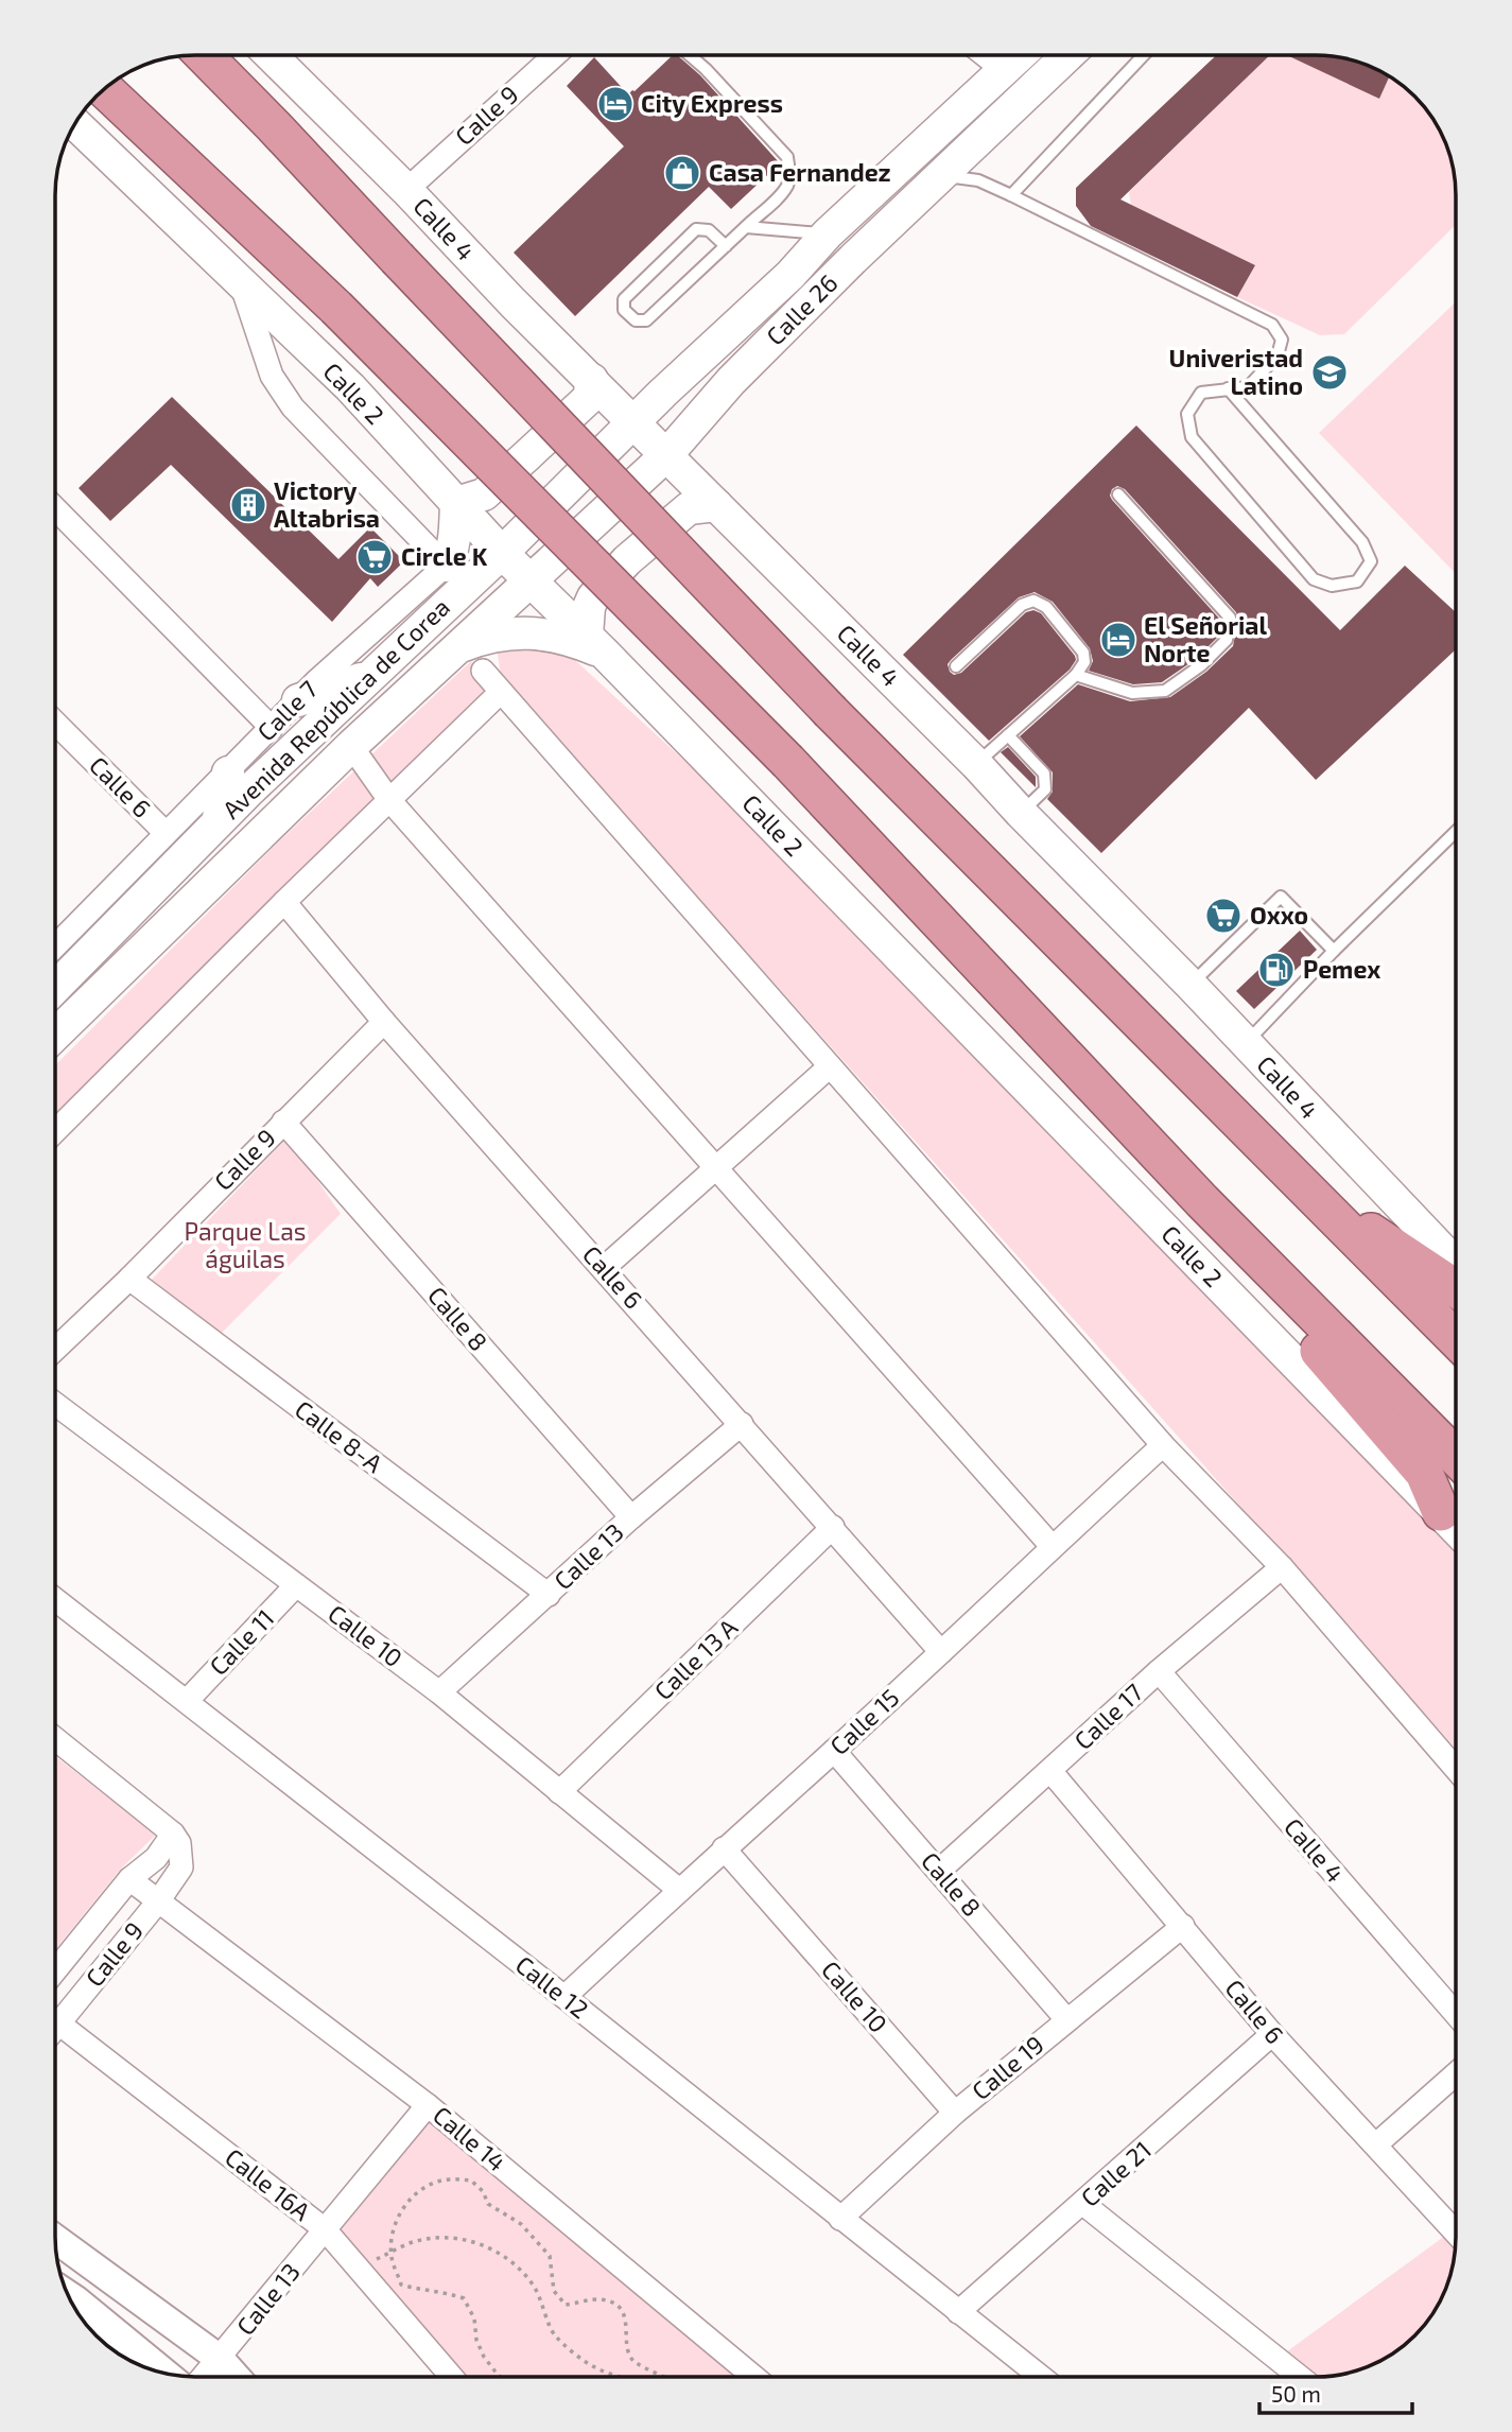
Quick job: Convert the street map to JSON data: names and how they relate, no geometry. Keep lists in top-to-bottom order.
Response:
{
  "streets": {
    "main road": [
      "Calle 4",
      "Calle 26",
      "Calle 2",
      "Avenida República de Corea"
    ],
    "street": [
      "Calle 9",
      "Calle 7",
      "Calle 6",
      "Calle 8",
      "Calle 8-A",
      "Calle 13",
      "Calle 10",
      "Calle 11",
      "Calle 13 A",
      "Calle 17",
      "Calle 15",
      "Calle 12",
      "Calle 19",
      "Calle 14",
      "Calle 21",
      "Calle 16A"
    ]
  },
  "crossings": [
    ["Calle 9", "Calle 4"],
    ["Calle 9", "Calle 6"],
    ["Calle 9", "Calle 8"],
    ["Calle 9", "Calle 8-A"],
    ["Calle 9", "Calle 14"],
    ["Calle 4", "Calle 26"],
    ["Calle 4", "Avenida República de Corea"],
    ["Calle 4", "Calle 17"],
    ["Calle 26", "Calle 2"],
    ["Calle 26", "Avenida República de Corea"],
    ["Calle 2", "Avenida República de Corea"],
    ["Calle 7", "Calle 6"],
    ["Calle 6", "Calle 13"],
    ["Calle 6", "Calle 13 A"],
    ["Calle 6", "Calle 17"],
    ["Calle 6", "Calle 15"],
    ["Calle 6", "Calle 19"],
    ["Calle 6", "Calle 21"],
    ["Calle 8", "Calle 13"],
    ["Calle 8", "Calle 17"],
    ["Calle 8", "Calle 15"],
    ["Calle 8", "Calle 19"],
    ["Calle 8-A", "Calle 13"],
    ["Calle 13", "Calle 10"],
    ["Calle 13", "Calle 14"],
    ["Calle 13", "Calle 16A"],
    ["Calle 10", "Calle 11"],
    ["Calle 10", "Calle 13 A"],
    ["Calle 10", "Calle 15"],
    ["Calle 10", "Calle 19"],
    ["Calle 11", "Calle 12"],
    ["Calle 15", "Calle 12"],
    ["Calle 12", "Calle 19"],
    ["Calle 12", "Calle 21"]
  ],
  "parks": ["Parque Las águilas"],
  "places": {
    "hotel": ["City Express", "El Señorial Norte"],
    "shop": ["Casa Fernandez"],
    "school or university": ["Univeristad Latino"],
    "building": ["Victory Altabrisa"],
    "supermarket": ["Circle K", "Oxxo"],
    "fuel station": ["Pemex"]
  },
  "scale_bar": "50 m"
}
